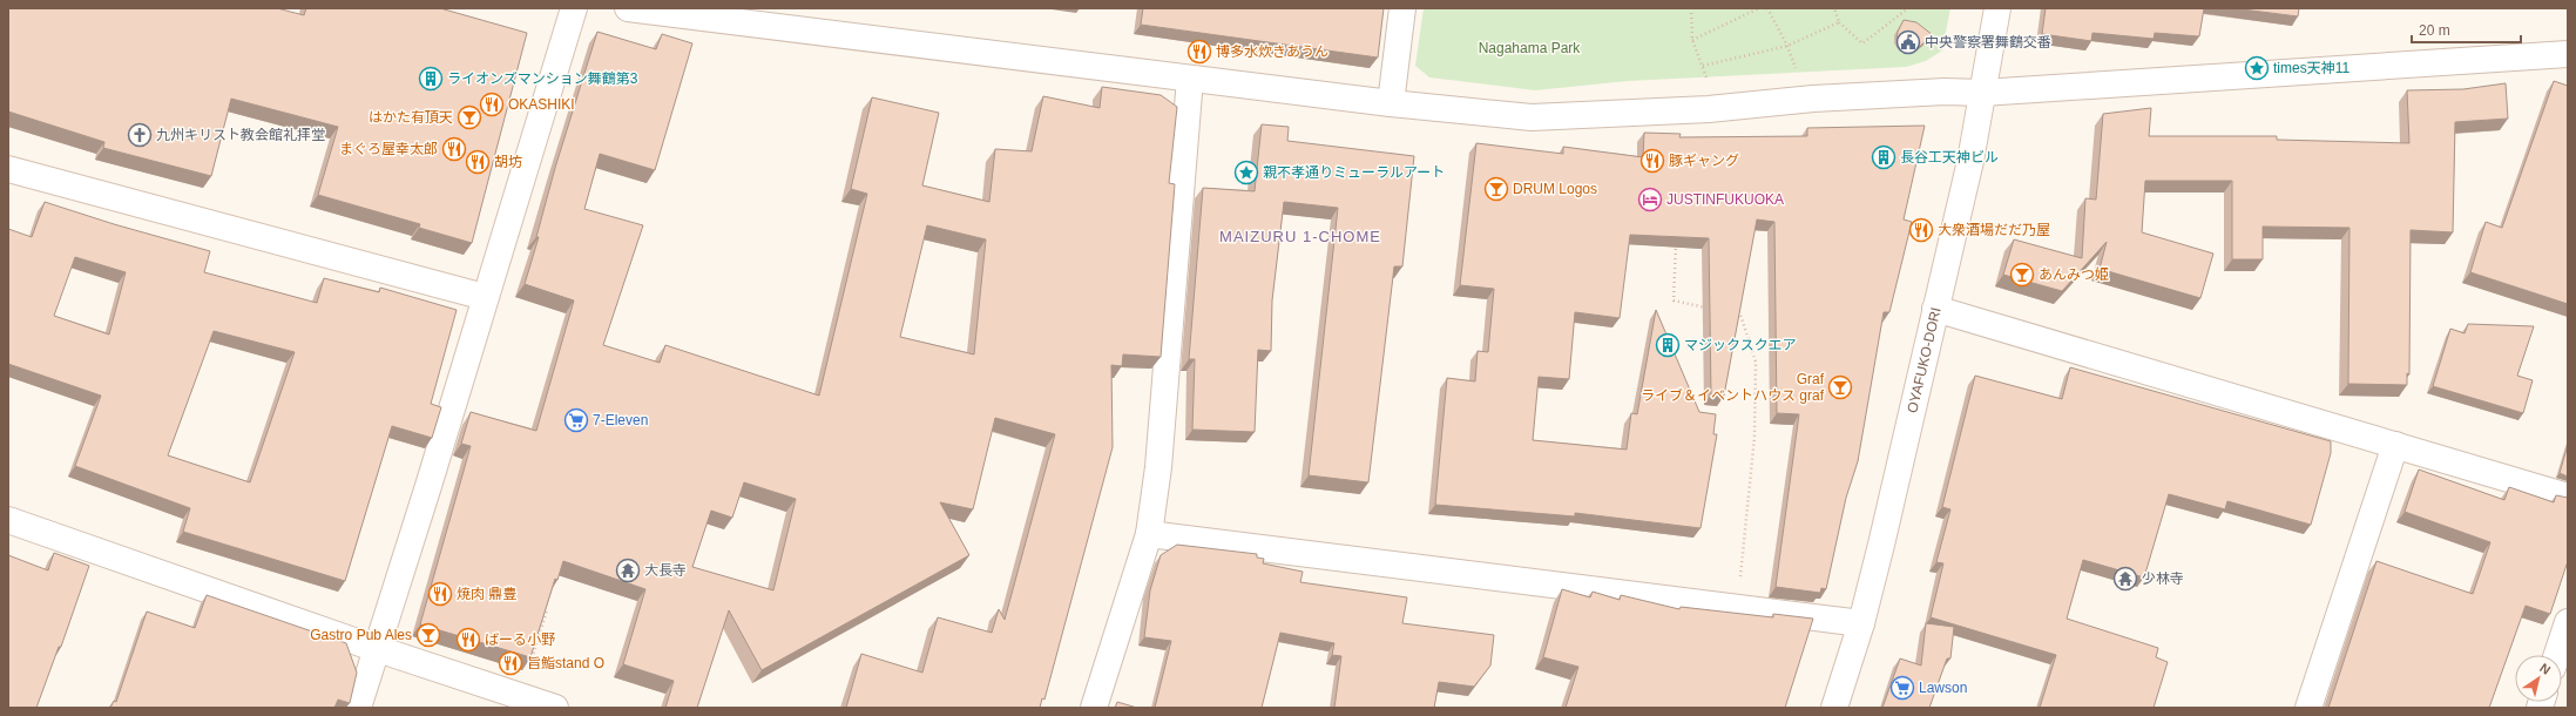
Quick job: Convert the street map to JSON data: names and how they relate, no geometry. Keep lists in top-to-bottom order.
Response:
{
  "streets": {
    "street": ["OYAFUKO-DORI"]
  },
  "districts": ["MAIZURU 1-CHOME"],
  "parks": ["Nagahama Park"],
  "places": {
    "public building": ["中央警察署舞鶴交番"],
    "restaurant": [
      "博多水炊きあうん",
      "OKASHIKI",
      "まぐろ屋幸太郎",
      "豚ギャング",
      "胡坊",
      "大衆酒場だだ乃屋",
      "焼肉 鼎豊",
      "ばーる小野",
      "旨鮨stand O"
    ],
    "place": ["times天神11", "親不孝通りミューラルアート"],
    "building": ["ライオンズマンション舞鶴第3", "長谷工天神ビル", "マジックスクエア"],
    "bar": [
      "はかた有頂天",
      "DRUM Logos",
      "あんみつ姫",
      "Graf ライブ＆イベントハウス graf",
      "Gastro Pub Ales"
    ],
    "church": ["九州キリスト教会館礼拝堂"],
    "hotel": ["JUSTINFUKUOKA"],
    "supermarket": ["7-Eleven", "Lawson"],
    "temple": ["大長寺", "少林寺"]
  },
  "scale_bar": "20 m",
  "north": "top right"
}
